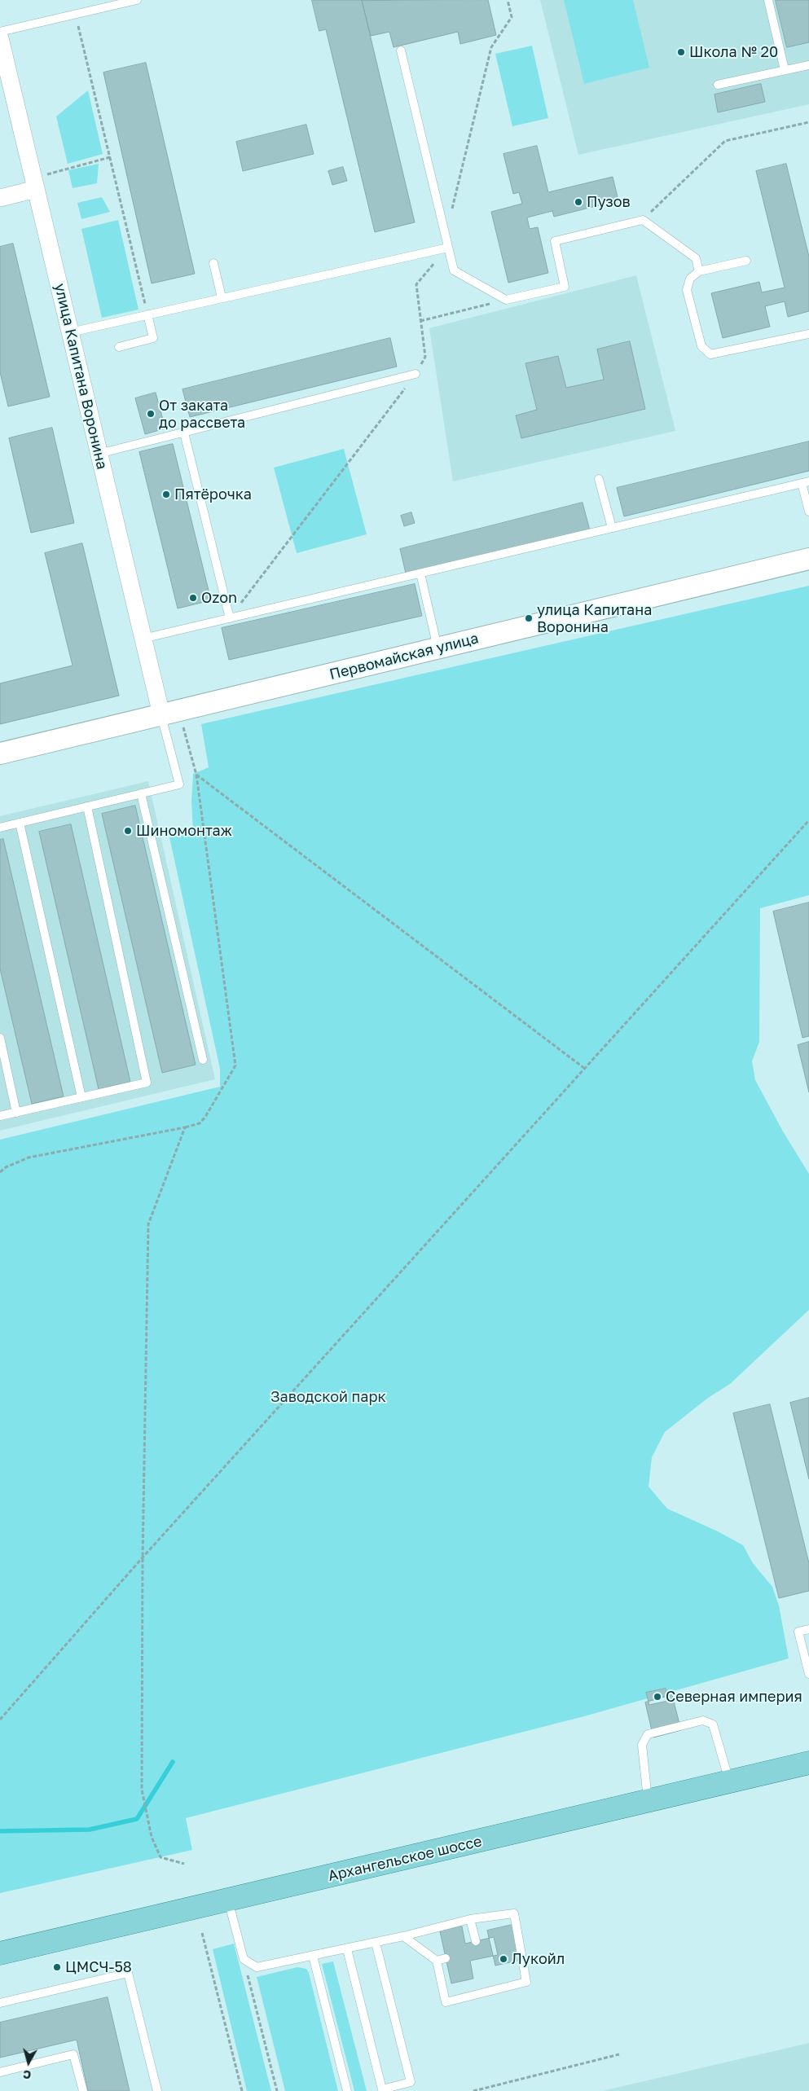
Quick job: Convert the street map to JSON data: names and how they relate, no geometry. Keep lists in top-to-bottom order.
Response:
{
  "streets": {
    "main road": ["Архангельское шоссе"],
    "street": ["улица Капитана Воронина", "Первомайская улица"]
  },
  "crossings": [
    ["улица Капитана Воронина", "Первомайская улица"]
  ],
  "parks": ["Заводской парк"],
  "places": [
    "Школа № 20",
    "Пузов",
    "От заката до рассвета",
    "Пятёрочка",
    "Ozon",
    "улица Капитана Воронина",
    "Шиномонтаж",
    "Северная империя",
    "Лукойл",
    "ЦМСЧ-58"
  ],
  "north": "bottom"
}
